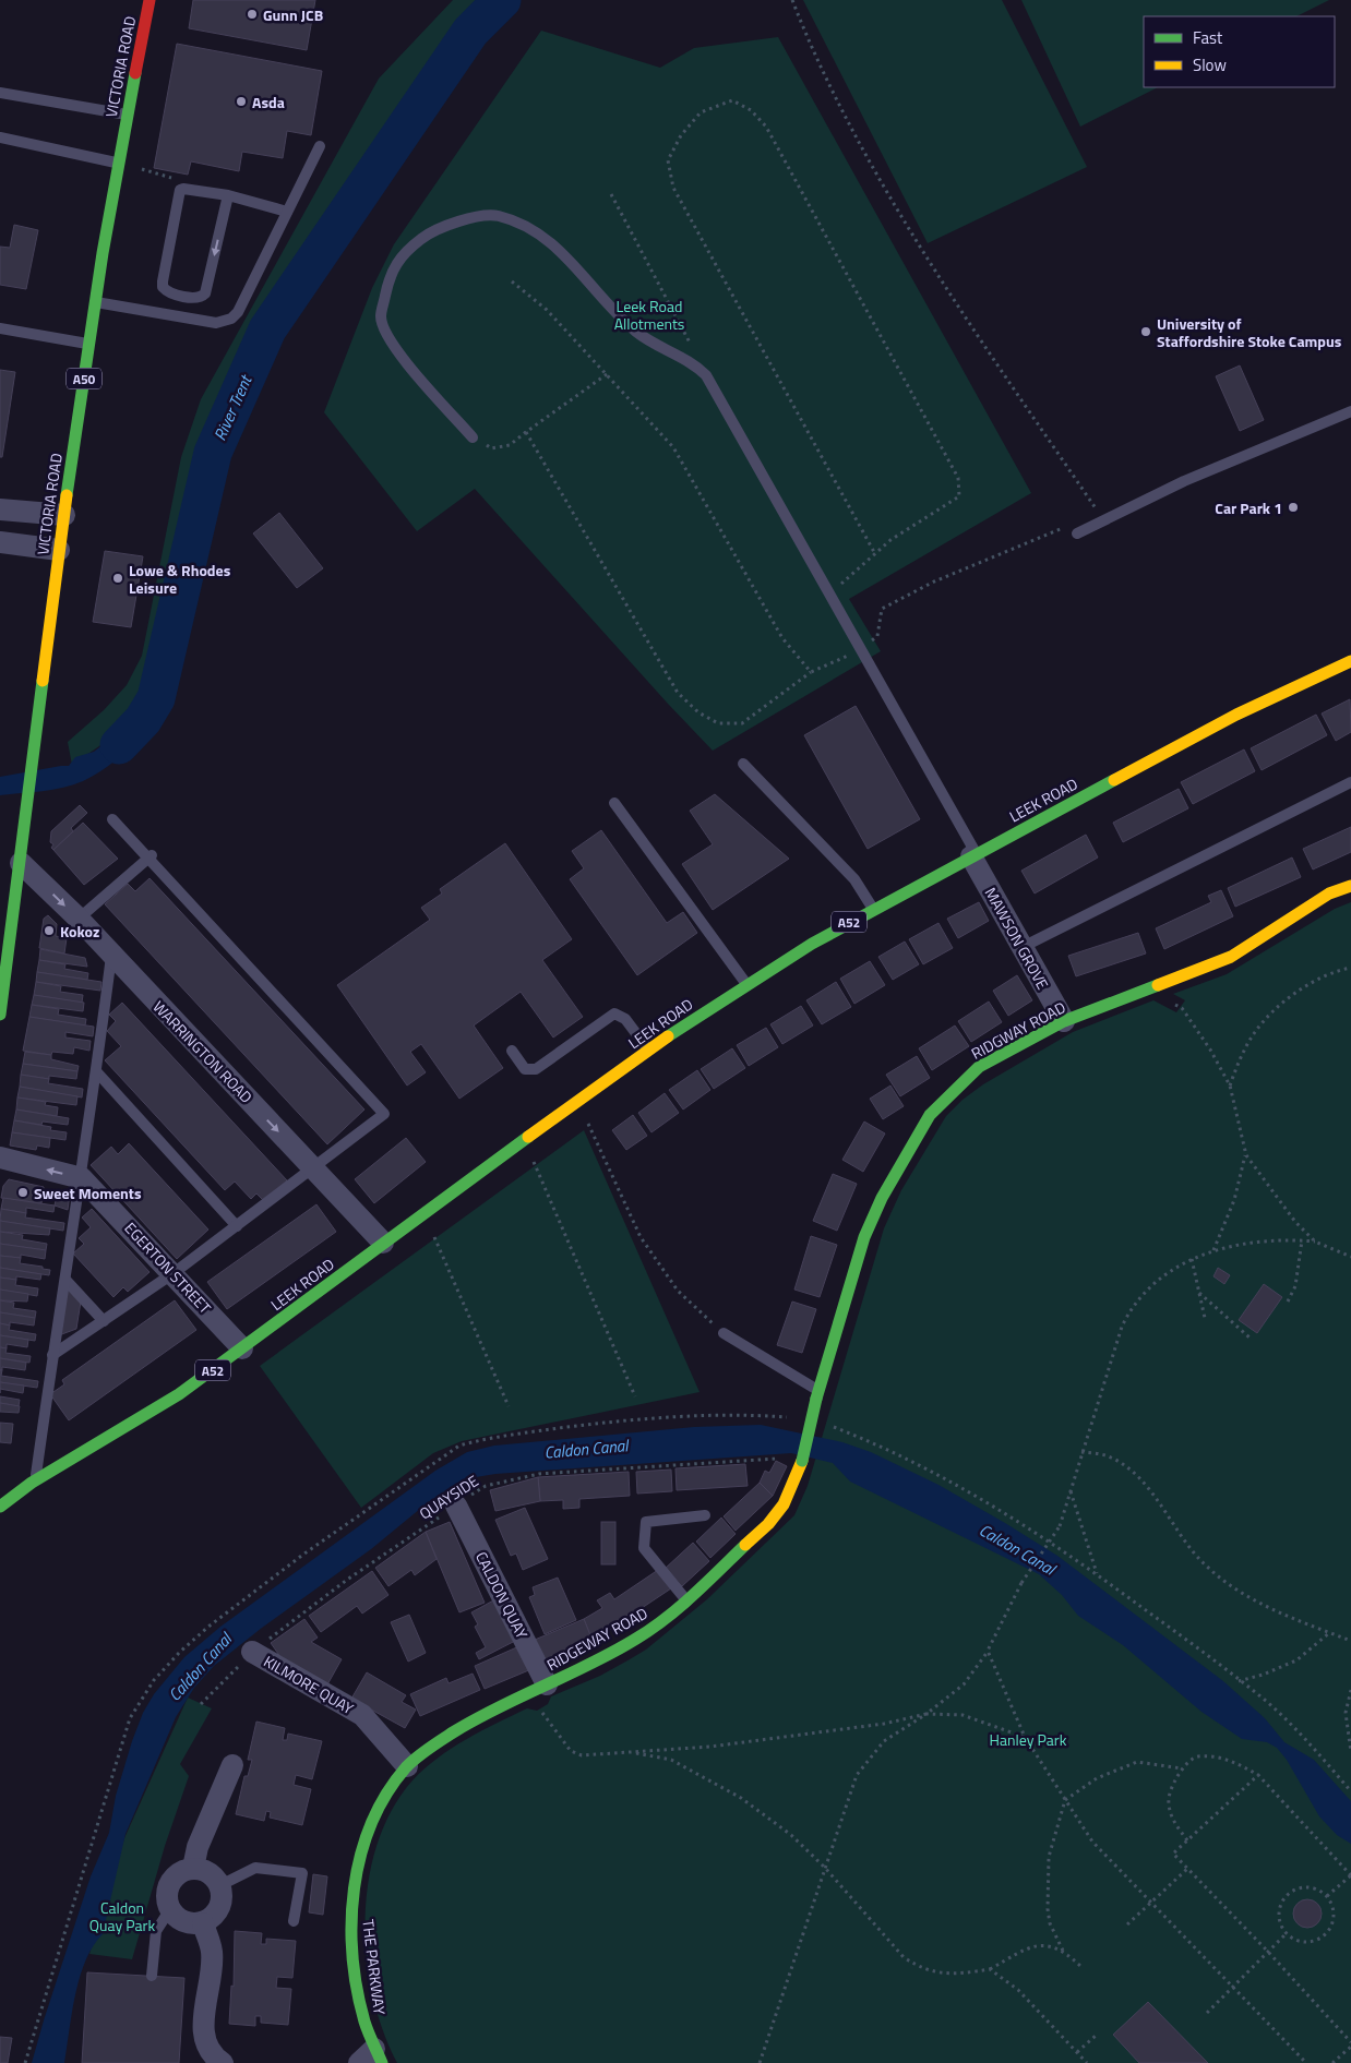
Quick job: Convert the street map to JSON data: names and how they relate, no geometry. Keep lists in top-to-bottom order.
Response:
{
  "streets": {
    "main road": [
      "VICTORIA ROAD",
      "A50",
      "LEEK ROAD",
      "A52",
      "RIDGWAY ROAD",
      "RIDGEWAY ROAD",
      "THE PARKWAY"
    ],
    "street": [
      "MAWSON GROVE",
      "WARRINGTON ROAD",
      "EGERTON STREET",
      "CALDON QUAY",
      "KILMORE QUAY"
    ],
    "path": ["QUAYSIDE"]
  },
  "crossings": [
    ["VICTORIA ROAD", "WARRINGTON ROAD"],
    ["LEEK ROAD", "MAWSON GROVE"],
    ["LEEK ROAD", "WARRINGTON ROAD"],
    ["LEEK ROAD", "EGERTON STREET"],
    ["MAWSON GROVE", "RIDGWAY ROAD"],
    ["RIDGWAY ROAD", "QUAYSIDE"],
    ["RIDGWAY ROAD", "RIDGEWAY ROAD"],
    ["QUAYSIDE", "CALDON QUAY"],
    ["QUAYSIDE", "RIDGEWAY ROAD"],
    ["QUAYSIDE", "KILMORE QUAY"],
    ["CALDON QUAY", "RIDGEWAY ROAD"],
    ["RIDGEWAY ROAD", "KILMORE QUAY"],
    ["RIDGEWAY ROAD", "THE PARKWAY"]
  ],
  "one_way": ["WARRINGTON ROAD"],
  "water": ["River Trent", "Caldon Canal"],
  "parks": ["Leek Road Allotments", "Hanley Park", "Caldon Quay Park"],
  "places": [
    "Gunn JCB",
    "Asda",
    "University of Staffordshire Stoke Campus",
    "Car Park 1",
    "Lowe & Rhodes Leisure",
    "Kokoz",
    "Sweet Moments"
  ],
  "legend": ["Fast", "Slow"]
}
